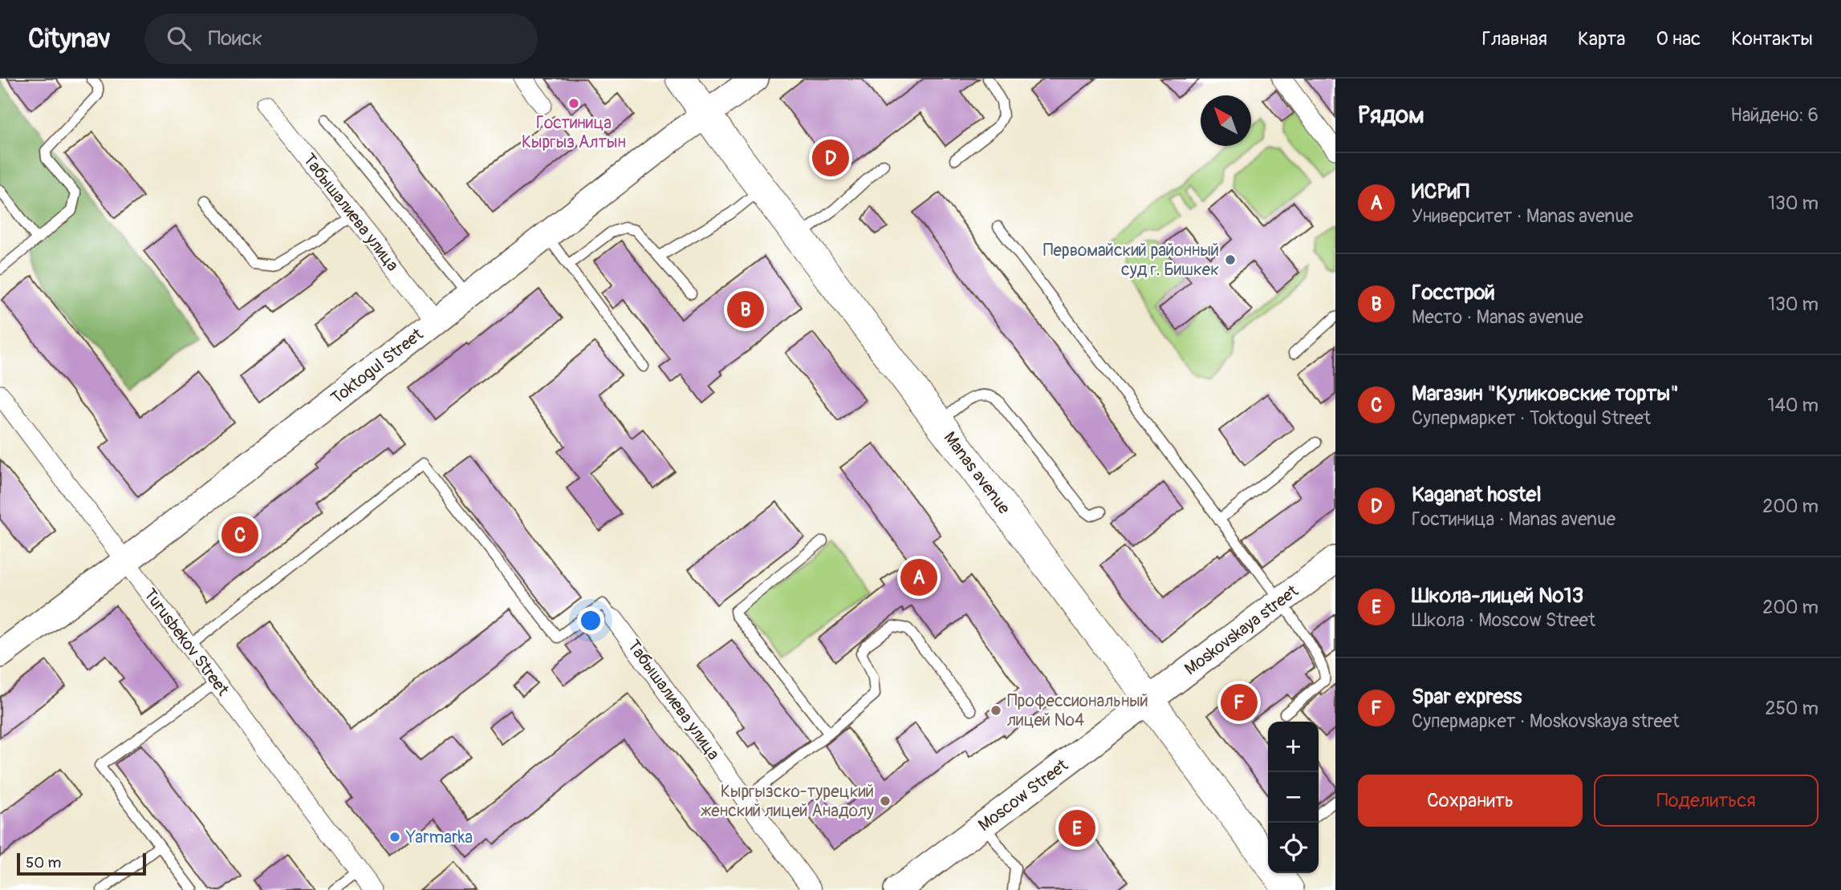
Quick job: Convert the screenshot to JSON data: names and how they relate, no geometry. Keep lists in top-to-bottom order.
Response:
{
  "streets": {
    "main road": [
      "Toktogul Street",
      "Manas avenue",
      "Moskovskaya street",
      "Moscow Street"
    ],
    "street": ["Табышалиева улица", "Turusbekov Street"]
  },
  "crossings": [
    ["Табышалиева улица", "Toktogul Street"],
    ["Toktogul Street", "Manas avenue"],
    ["Toktogul Street", "Turusbekov Street"],
    ["Manas avenue", "Moskovskaya street"],
    ["Manas avenue", "Moscow Street"],
    ["Moskovskaya street", "Moscow Street"]
  ],
  "places": [
    "Гостиница Кыргыз Алтын",
    "Первомайский районный суд г. Бишкек",
    "Профессиональный лицей №4",
    "Кыргызско-турецкий женский лицей Анадолу",
    "Yarmarka"
  ],
  "scale_bar": "50 m",
  "north": "top left",
  "page": {
    "header": "Citynav",
    "search": "Поиск",
    "nav": [
      "Главная",
      "Карта",
      "О нас",
      "Контакты"
    ],
    "heading": ["Рядом", "Найдено: 6"],
    "pins": [
      "D",
      "B",
      "C",
      "A",
      "F",
      "E"
    ],
    "list": [
      {
        "mark": "A",
        "name": "ИСРиП",
        "note": "Университет · Manas avenue",
        "value": "130 m"
      },
      {
        "mark": "B",
        "name": "Госстрой",
        "note": "Место · Manas avenue",
        "value": "130 m"
      },
      {
        "mark": "C",
        "name": "Магазин \"Куликовские торты\"",
        "note": "Супермаркет · Toktogul Street",
        "value": "140 m"
      },
      {
        "mark": "D",
        "name": "Kaganat hostel",
        "note": "Гостиница · Manas avenue",
        "value": "200 m"
      },
      {
        "mark": "E",
        "name": "Школа-лицей №13",
        "note": "Школа · Moscow Street",
        "value": "200 m"
      },
      {
        "mark": "F",
        "name": "Spar express",
        "note": "Супермаркет · Moskovskaya street",
        "value": "250 m"
      }
    ],
    "map_buttons": ["+", "−"],
    "buttons": ["Сохранить", "Поделиться"],
    "scale": "50 m"
  }
}
